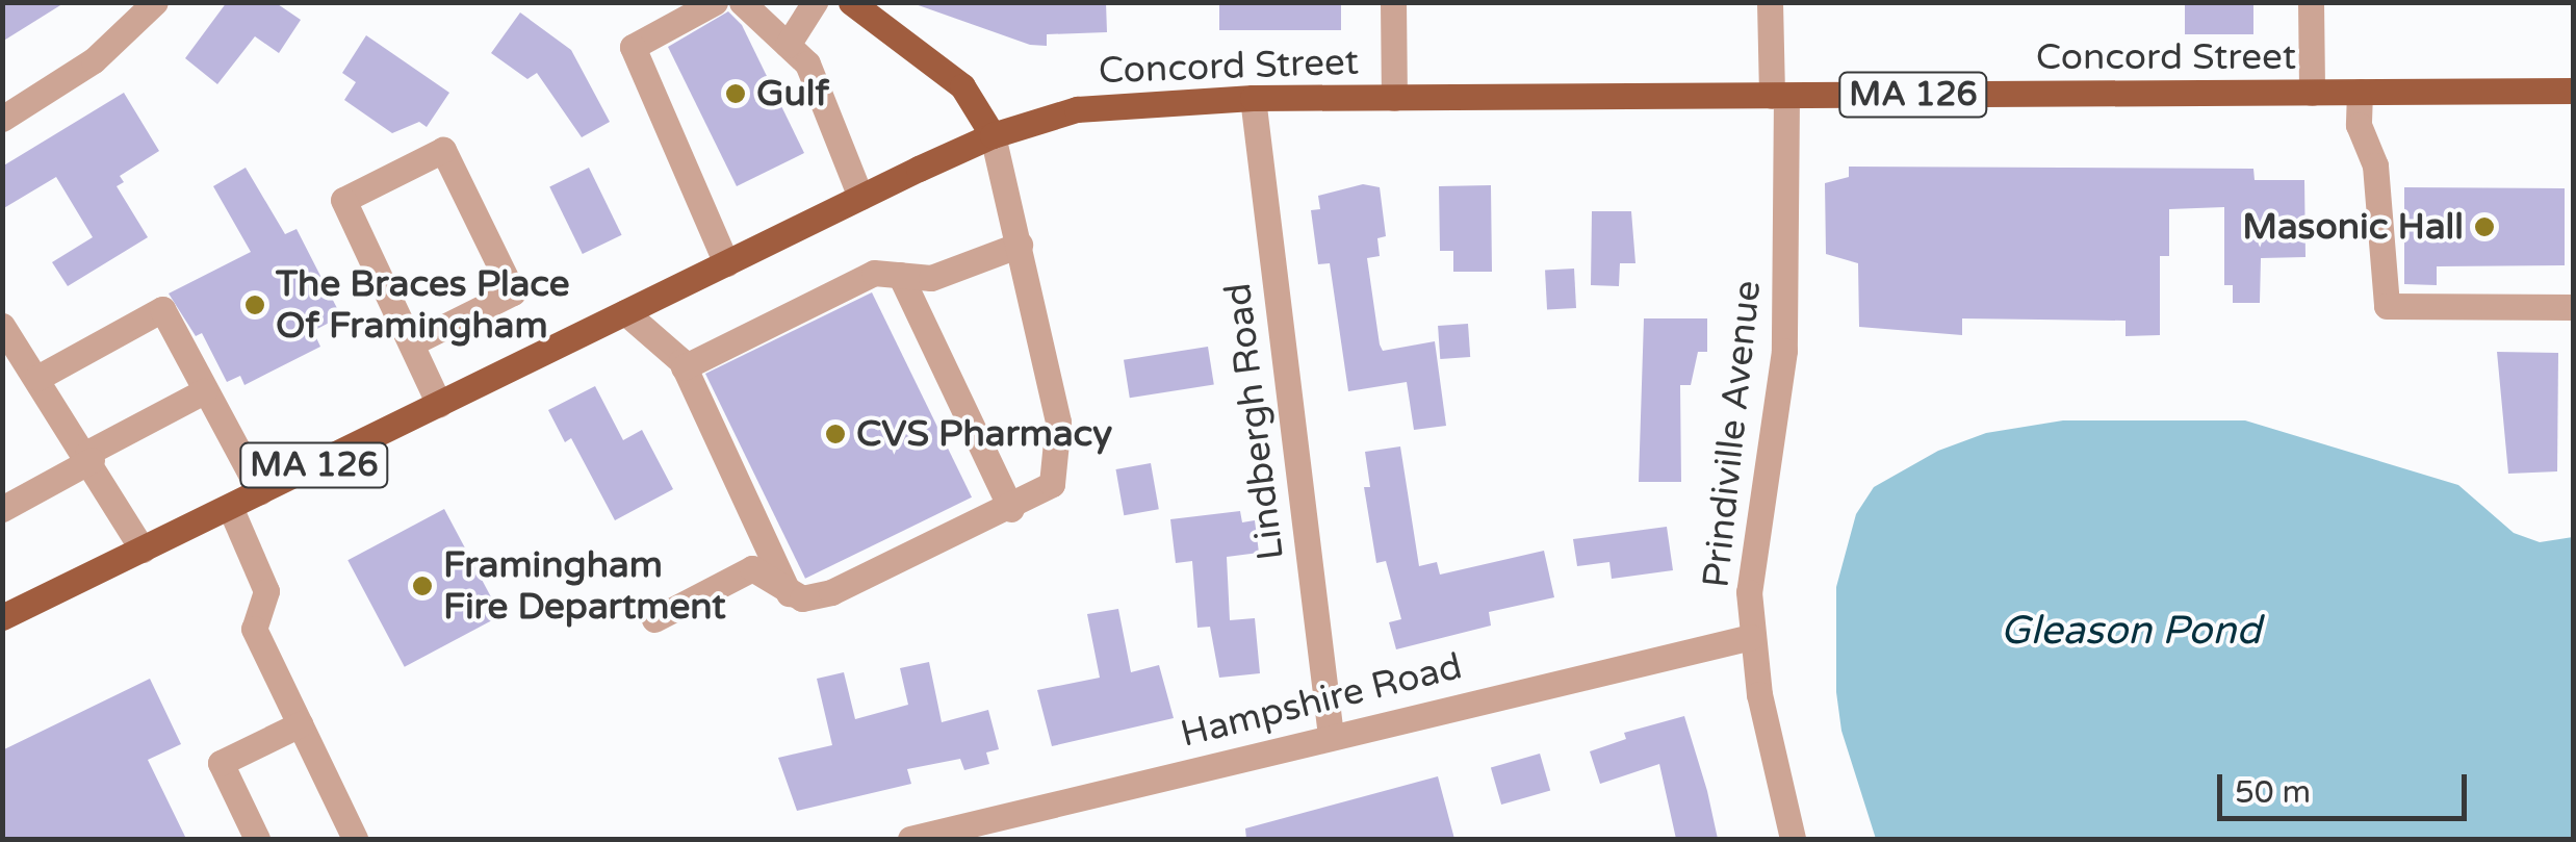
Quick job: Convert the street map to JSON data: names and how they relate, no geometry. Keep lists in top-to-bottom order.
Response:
{
  "streets": {
    "main road": ["Concord Street", "MA 126"],
    "street": ["Lindbergh Road", "Prindiville Avenue", "Hampshire Road"]
  },
  "crossings": [
    ["Concord Street", "Lindbergh Road"],
    ["Concord Street", "Prindiville Avenue"],
    ["Lindbergh Road", "Hampshire Road"],
    ["Prindiville Avenue", "Hampshire Road"]
  ],
  "water": ["Gleason Pond"],
  "places": [
    "Gulf",
    "Masonic Hall",
    "The Braces Place Of Framingham",
    "CVS Pharmacy",
    "Framingham Fire Department"
  ],
  "scale_bar": "50 m"
}
